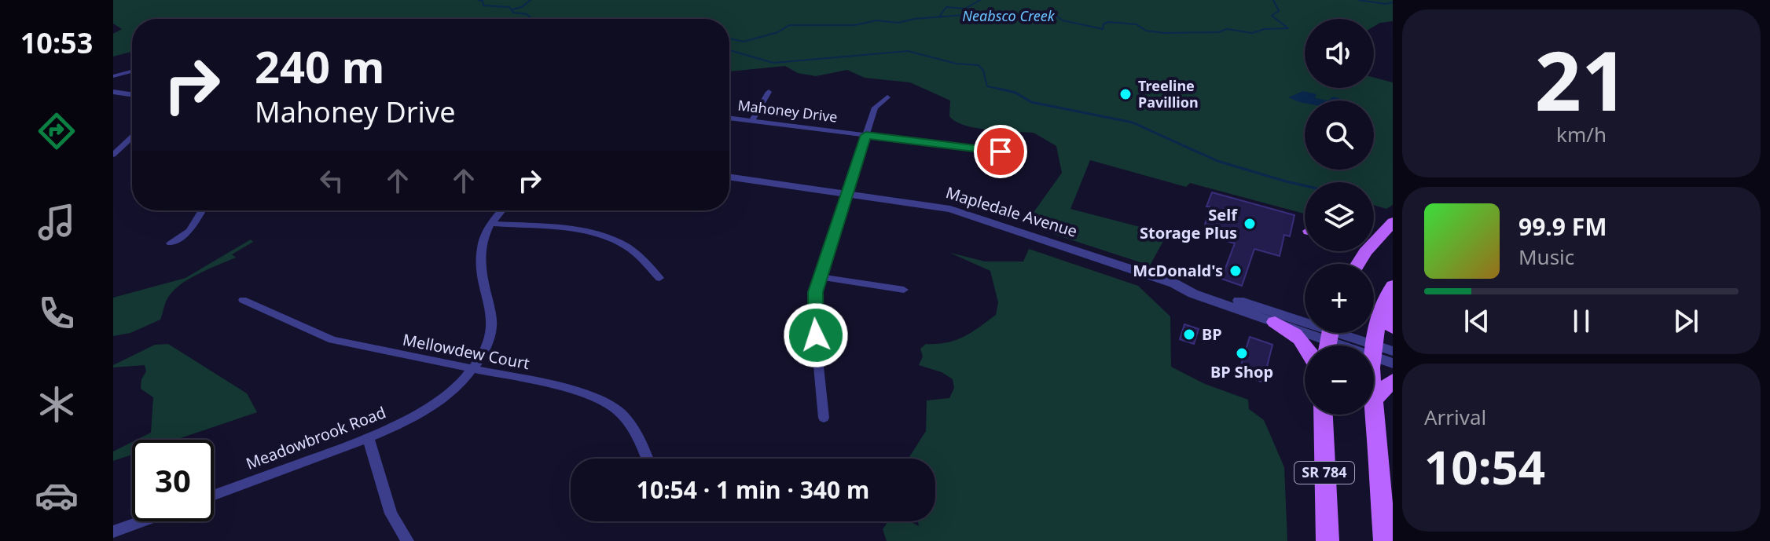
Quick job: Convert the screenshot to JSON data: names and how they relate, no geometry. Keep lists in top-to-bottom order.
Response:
{
  "streets": {
    "main road": ["SR 784"],
    "street": [
      "Mahoney Drive",
      "Mapledale Avenue",
      "Mellowdew Court",
      "Meadowbrook Road"
    ]
  },
  "crossings": [
    ["Mellowdew Court", "Meadowbrook Road"]
  ],
  "water": ["Neabsco Creek"],
  "places": [
    "Treeline Pavillion",
    "Self Storage Plus",
    "McDonald's",
    "BP",
    "BP Shop"
  ],
  "page": {
    "tabs": "10:53",
    "tile": [
      ["21", "km/h"],
      ["Arrival", "10:54"]
    ],
    "map_buttons": ["+", "−"],
    "turn": ["240 m", "Mahoney Drive"],
    "song": ["99.9 FM", "Music"],
    "limit": "30",
    "trip": "10:54 · 1 min · 340 m"
  }
}
